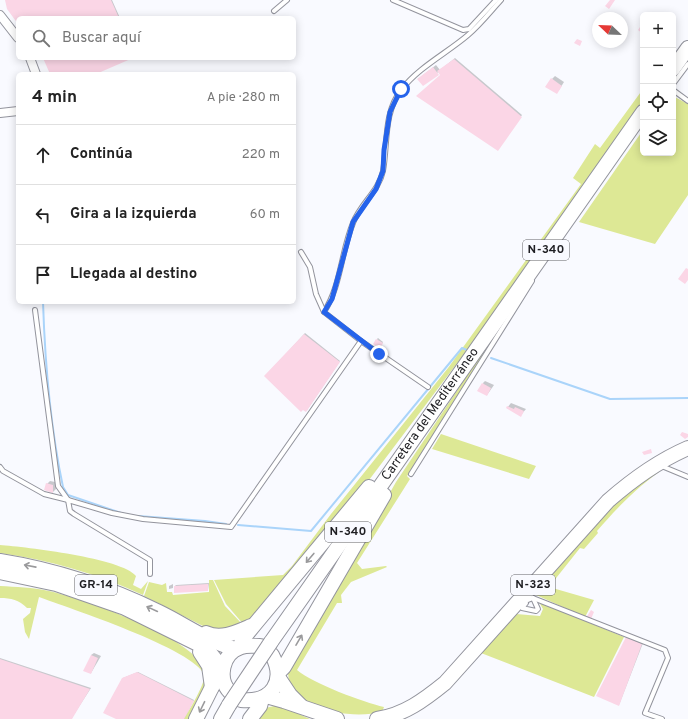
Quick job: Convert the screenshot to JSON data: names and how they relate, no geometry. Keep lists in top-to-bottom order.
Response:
{
  "streets": {
    "highway": [
      "N-340",
      "Carretera del Mediterráneo",
      "GR-14",
      "N-323"
    ]
  },
  "north": "top left",
  "page": {
    "map_buttons": ["+", "−"],
    "search": "Buscar aquí",
    "heading": ["4 min", "A pie · 280 m"],
    "list": [
      ["Continúa", "220 m"],
      ["Gira a la izquierda", "60 m"],
      "Llegada al destino"
    ]
  }
}
